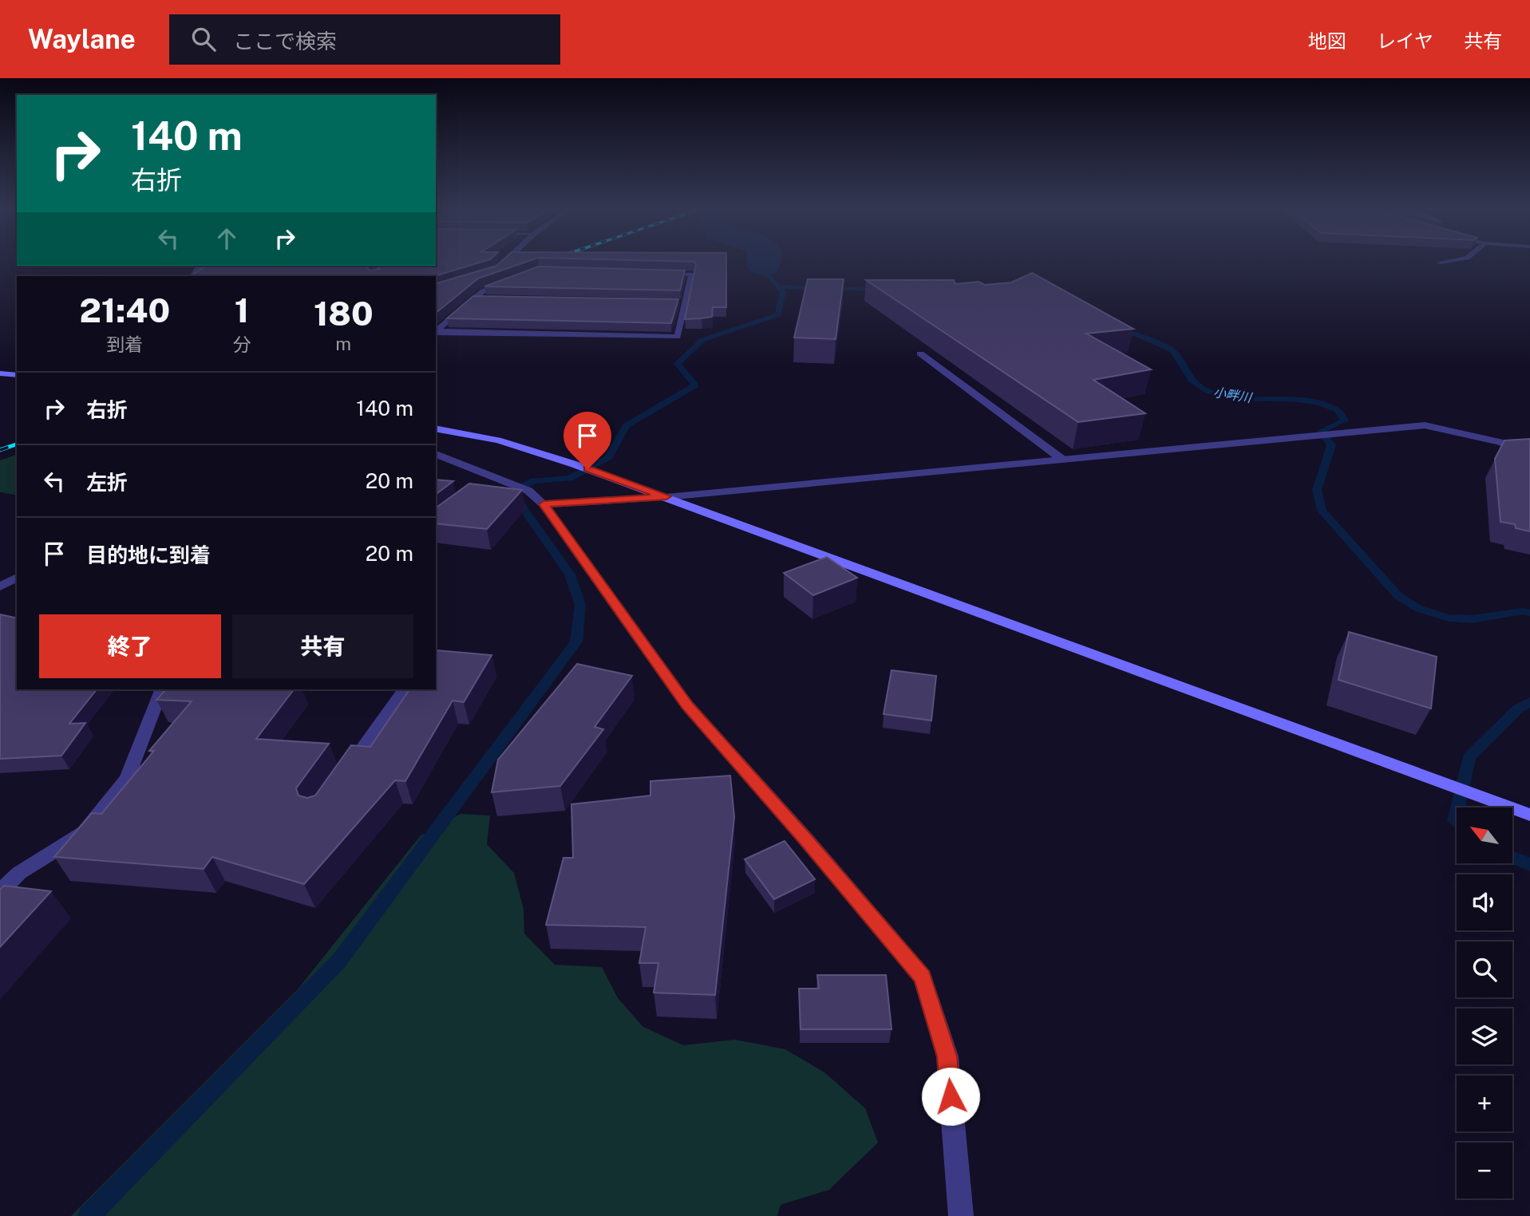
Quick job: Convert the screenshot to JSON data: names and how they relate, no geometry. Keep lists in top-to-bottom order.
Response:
{
  "water": ["小畔川"],
  "north": "top left",
  "page": {
    "header": "Waylane",
    "search": "ここで検索",
    "nav": ["地図", "レイヤ", "共有"],
    "turn": ["140 m", "右折"],
    "eta": [
      "21:40",
      "到着",
      "1",
      "分",
      "180",
      "m"
    ],
    "list": [
      {
        "name": "右折",
        "value": "140 m"
      },
      {
        "name": "左折",
        "value": "20 m"
      },
      {
        "name": "目的地に到着",
        "value": "20 m"
      }
    ],
    "buttons": ["終了", "共有"],
    "map_buttons": ["+", "−"]
  }
}
